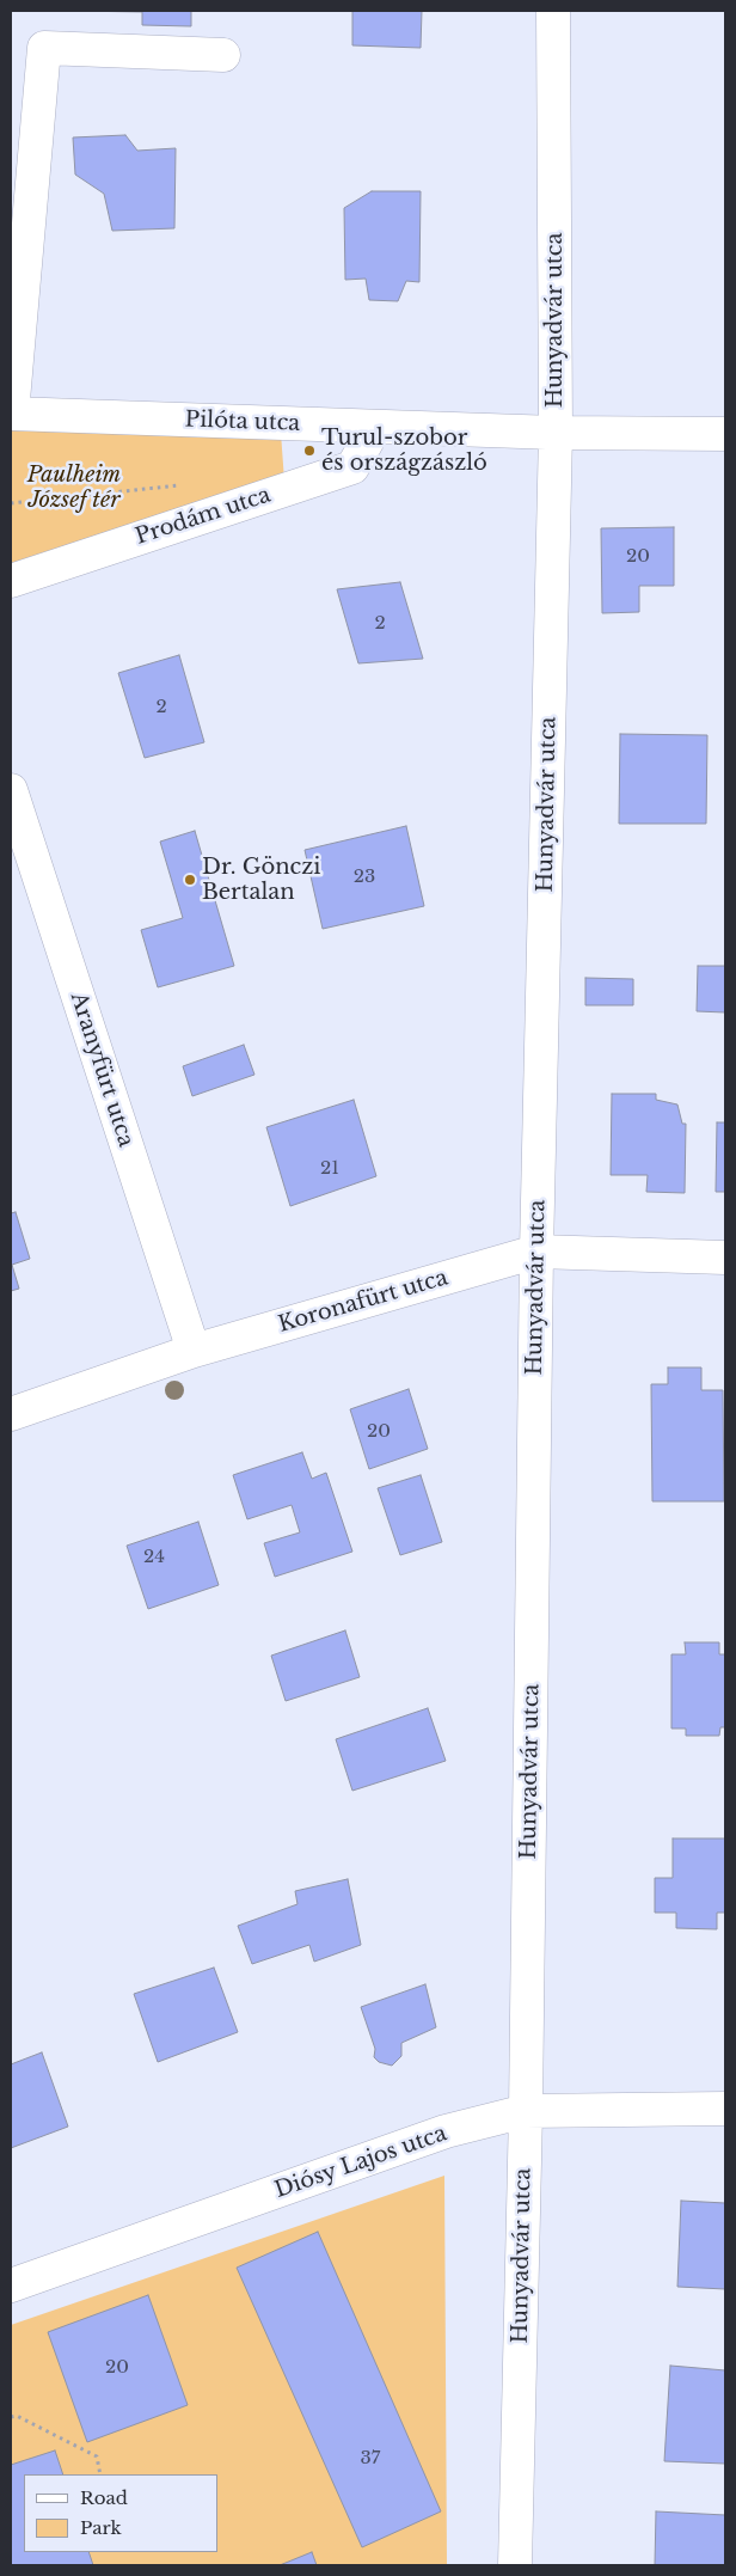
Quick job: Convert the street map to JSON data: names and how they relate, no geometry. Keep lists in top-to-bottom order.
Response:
{
  "streets": {
    "street": [
      "Hunyadvár utca",
      "Pilóta utca",
      "Prodám utca",
      "Aranyfürt utca",
      "Koronafürt utca",
      "Diósy Lajos utca"
    ]
  },
  "crossings": [
    ["Hunyadvár utca", "Pilóta utca"],
    ["Hunyadvár utca", "Koronafürt utca"],
    ["Hunyadvár utca", "Diósy Lajos utca"],
    ["Pilóta utca", "Prodám utca"],
    ["Aranyfürt utca", "Koronafürt utca"]
  ],
  "parks": ["Paulheim József tér"],
  "places": ["Turul-szobor és országzászló", "Dr. Gönczi Bertalan"],
  "house_numbers": [
    "20",
    "2",
    "2",
    "23",
    "21",
    "20",
    "24",
    "20",
    "37"
  ],
  "legend": ["Road", "Park"]
}
